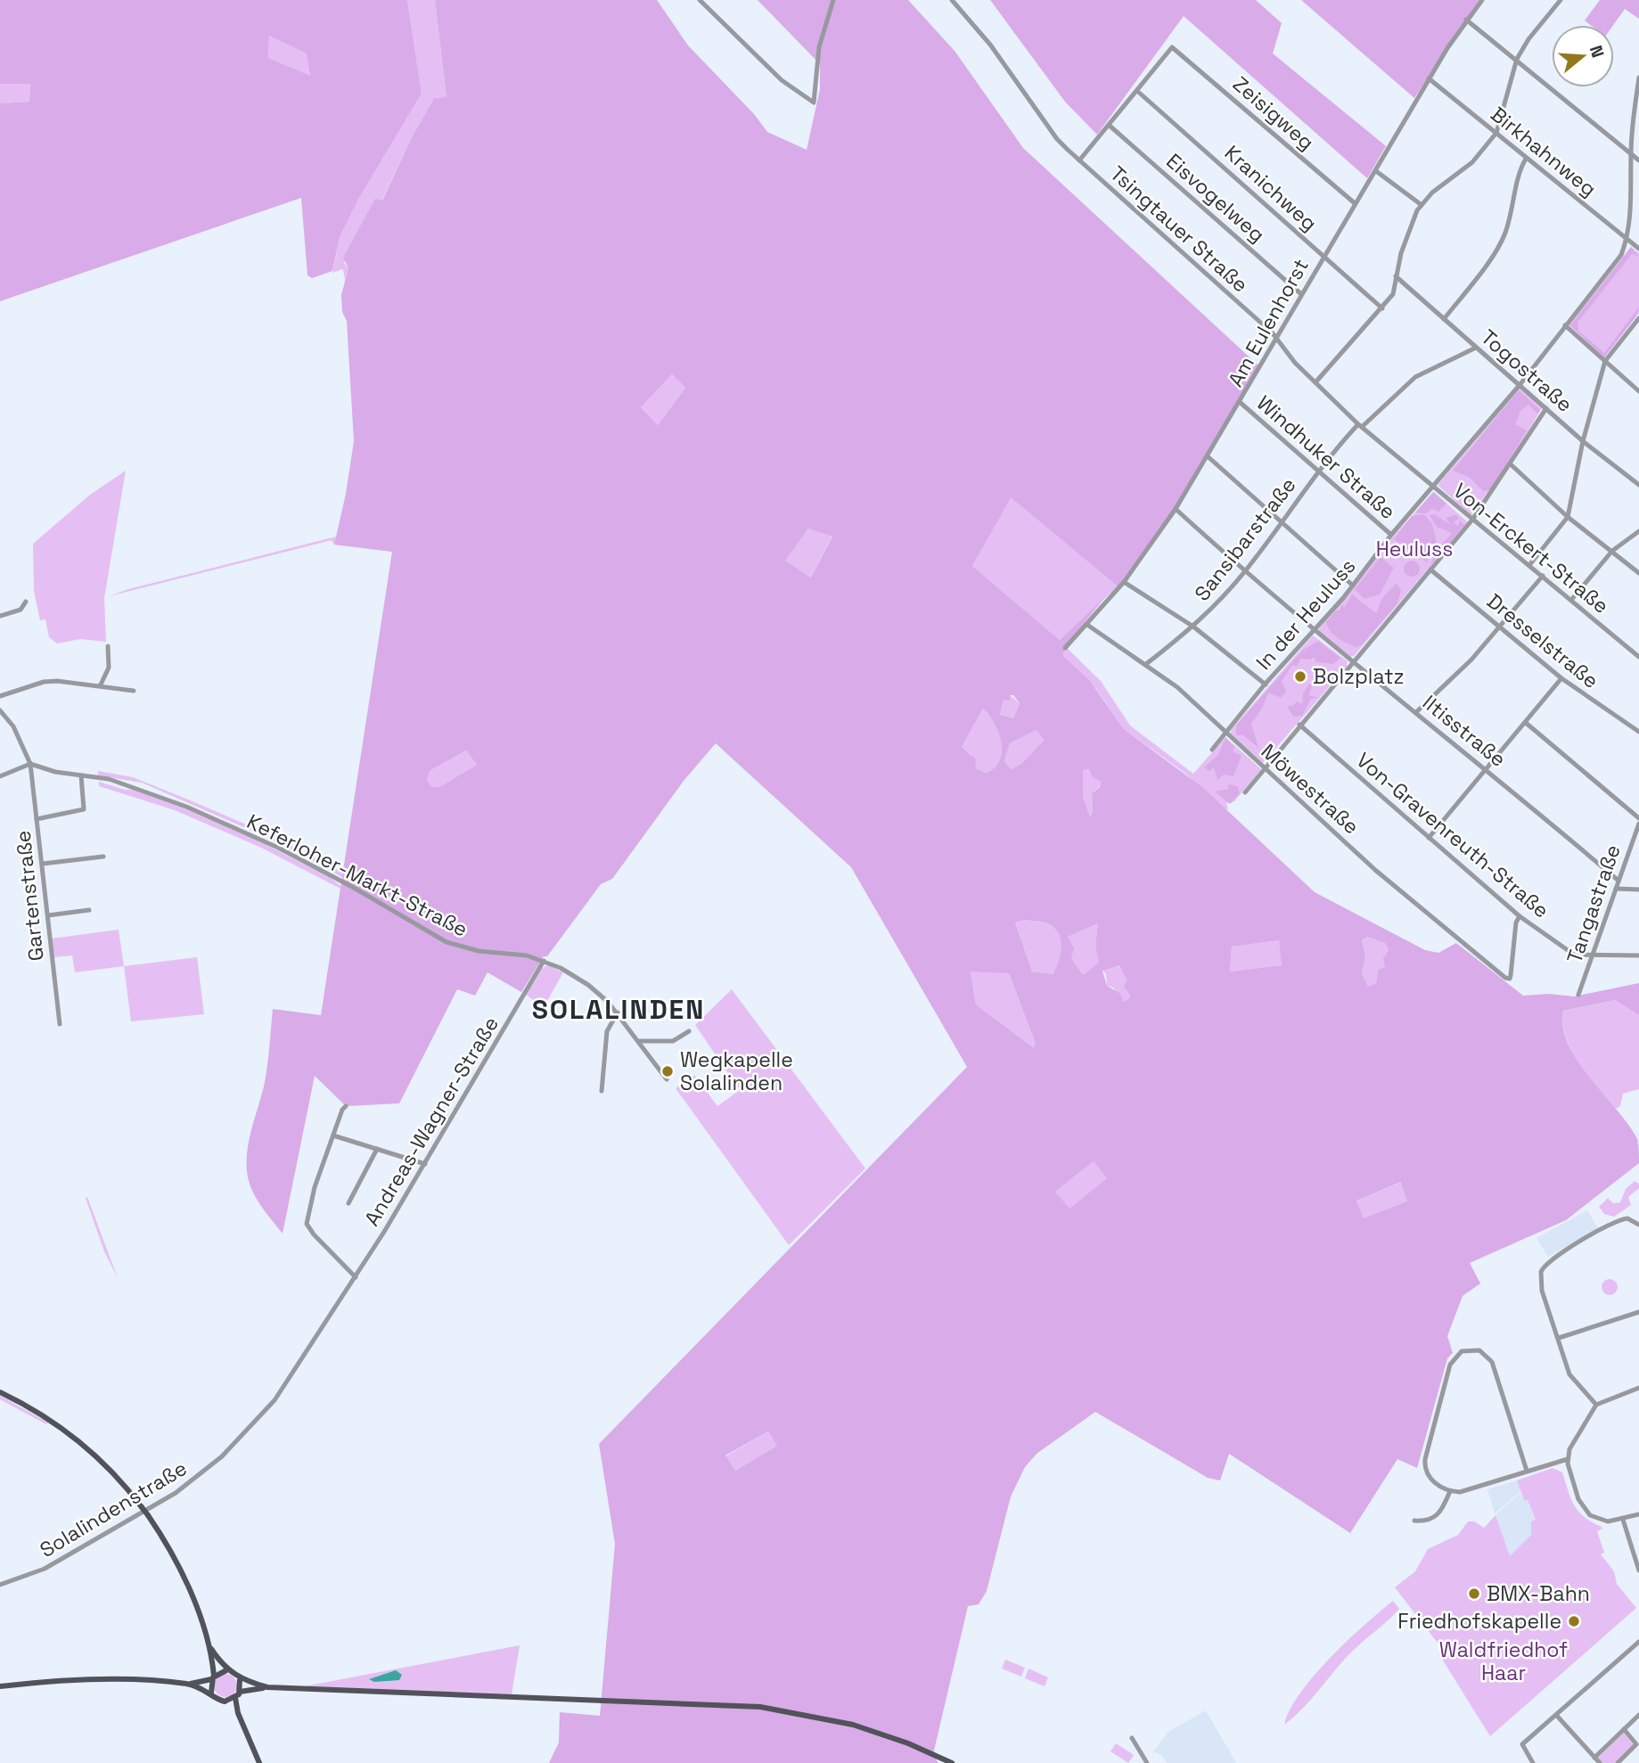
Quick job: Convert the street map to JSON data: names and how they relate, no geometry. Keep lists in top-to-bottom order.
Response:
{
  "streets": {
    "street": [
      "Zeisigweg",
      "Birkhahnweg",
      "Kranichweg",
      "Eisvogelweg",
      "Tsingtauer Straße",
      "Am Eulenhorst",
      "Togostraße",
      "Windhuker Straße",
      "Sansibarstraße",
      "Von-Erckert-Straße",
      "In der Heuluss",
      "Dresselstraße",
      "Iltisstraße",
      "Möwestraße",
      "Von-Gravenreuth-Straße",
      "Keferloher-Markt-Straße",
      "Gartenstraße",
      "Tangastraße",
      "Andreas-Wagner-Straße",
      "Solalindenstraße"
    ]
  },
  "crossings": [
    ["Zeisigweg", "Kranichweg"],
    ["Zeisigweg", "Am Eulenhorst"],
    ["Birkhahnweg", "Am Eulenhorst"],
    ["Birkhahnweg", "In der Heuluss"],
    ["Kranichweg", "Am Eulenhorst"],
    ["Eisvogelweg", "Am Eulenhorst"],
    ["Tsingtauer Straße", "Am Eulenhorst"],
    ["Tsingtauer Straße", "Sansibarstraße"],
    ["Tsingtauer Straße", "Von-Erckert-Straße"],
    ["Tsingtauer Straße", "In der Heuluss"],
    ["Am Eulenhorst", "Windhuker Straße"],
    ["Am Eulenhorst", "Iltisstraße"],
    ["Am Eulenhorst", "Möwestraße"],
    ["Togostraße", "Sansibarstraße"],
    ["Togostraße", "In der Heuluss"],
    ["Windhuker Straße", "Sansibarstraße"],
    ["Windhuker Straße", "In der Heuluss"],
    ["Sansibarstraße", "Iltisstraße"],
    ["Sansibarstraße", "Möwestraße"],
    ["Von-Erckert-Straße", "In der Heuluss"],
    ["In der Heuluss", "Iltisstraße"],
    ["In der Heuluss", "Möwestraße"],
    ["Iltisstraße", "Tangastraße"],
    ["Möwestraße", "Von-Gravenreuth-Straße"],
    ["Von-Gravenreuth-Straße", "Tangastraße"],
    ["Keferloher-Markt-Straße", "Gartenstraße"],
    ["Keferloher-Markt-Straße", "Andreas-Wagner-Straße"],
    ["Andreas-Wagner-Straße", "Solalindenstraße"]
  ],
  "districts": ["SOLALINDEN"],
  "parks": ["Heuluss", "Waldfriedhof Haar"],
  "places": [
    "Bolzplatz",
    "Wegkapelle Solalinden",
    "BMX-Bahn",
    "Friedhofskapelle"
  ],
  "north": "right"
}
